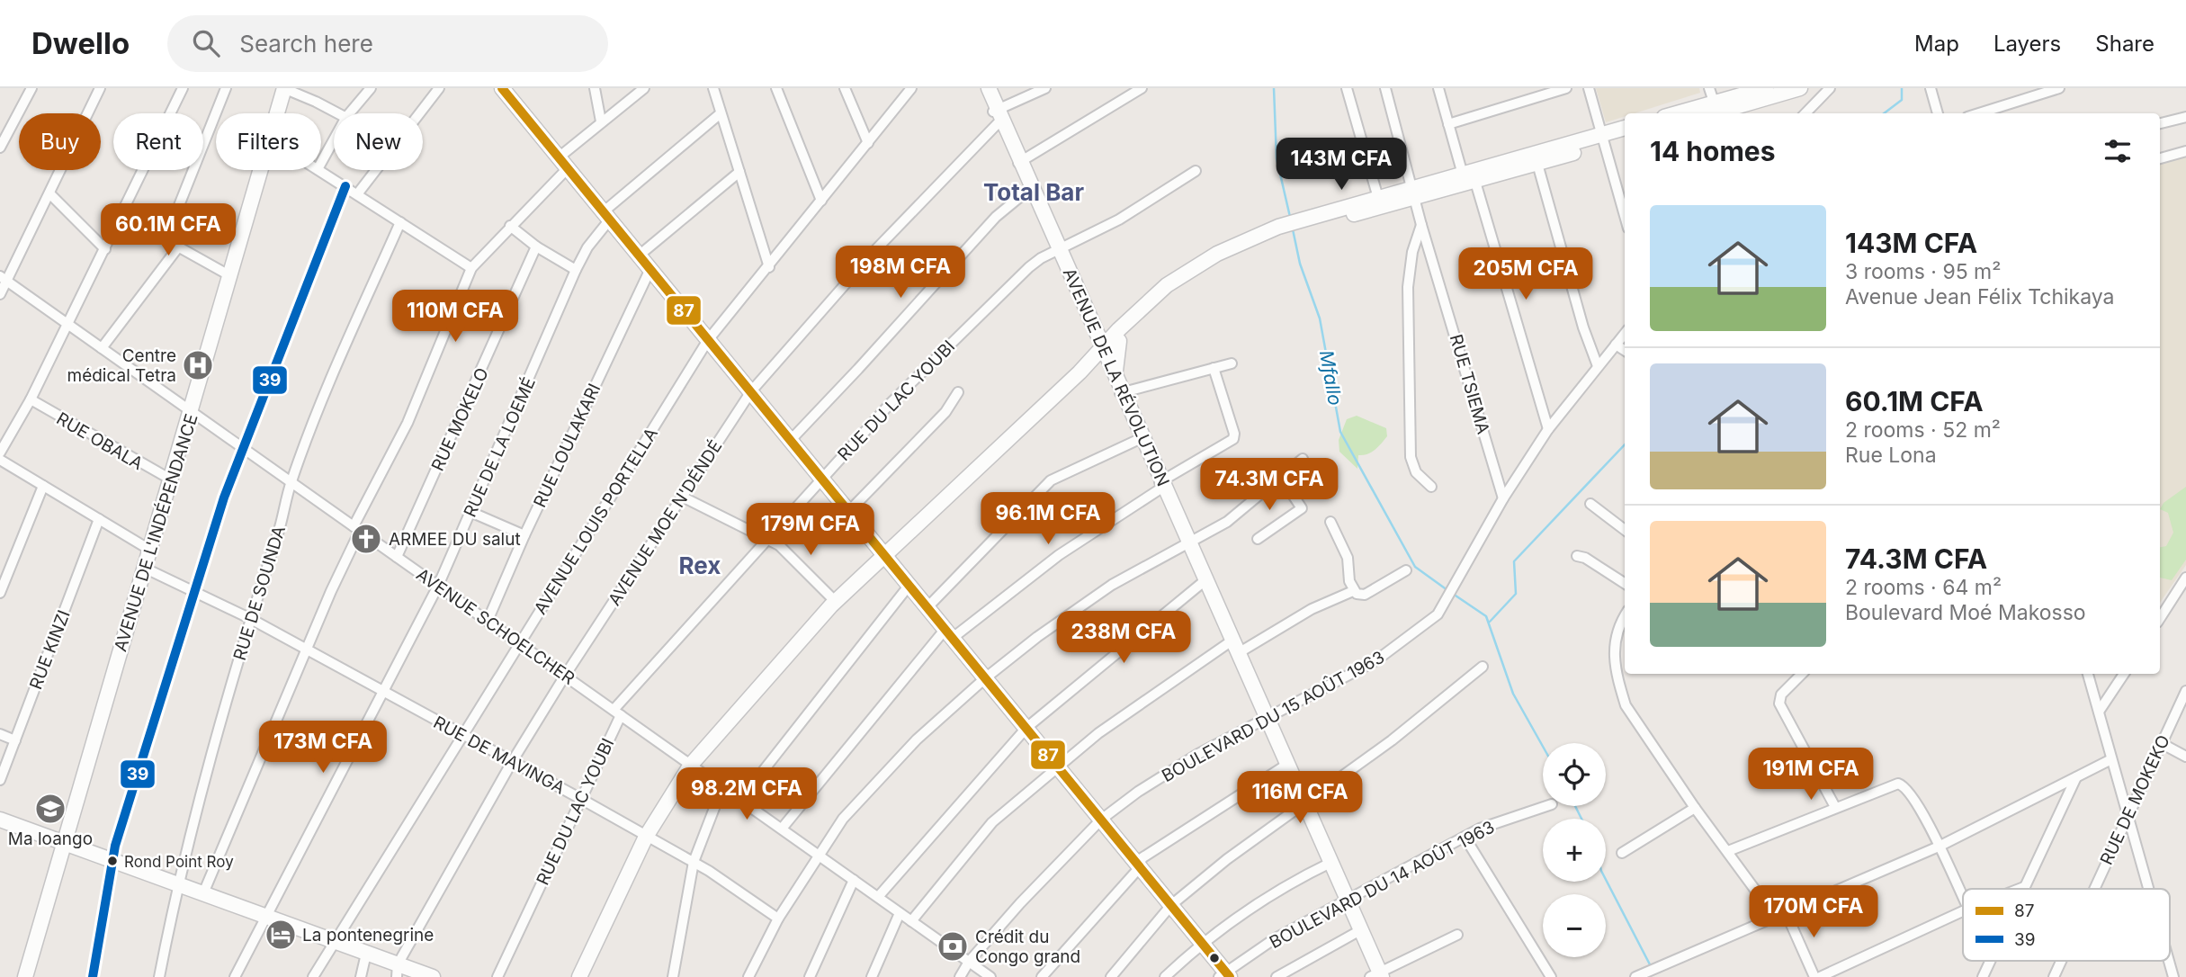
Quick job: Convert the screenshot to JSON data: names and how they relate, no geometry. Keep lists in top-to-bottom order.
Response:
{
  "streets": {
    "street": [
      "AVENUE DE LA RÉVOLUTION",
      "RUE TSIEMA",
      "RUE DU LAC YOUBI",
      "RUE MOKELO",
      "RUE OBALA",
      "RUE LOULAKARI",
      "RUE DE LA LOEMÉ",
      "AVENUE LOUIS PORTELLA",
      "AVENUE MOE N'DÉNDÉ",
      "AVENUE DE L'INDÉPENDANCE",
      "RUE DE SOUNDA",
      "AVENUE SCHOELCHER",
      "RUE KINZI",
      "BOULEVARD DU 15 AOÛT 1963",
      "RUE DE MAVINGA",
      "RUE DE MOKEKO",
      "BOULEVARD DU 14 AOÛT 1963"
    ]
  },
  "crossings": [
    ["AVENUE DE LA RÉVOLUTION", "RUE DU LAC YOUBI"],
    ["AVENUE DE LA RÉVOLUTION", "AVENUE MOE N'DÉNDÉ"],
    ["AVENUE DE LA RÉVOLUTION", "BOULEVARD DU 15 AOÛT 1963"],
    ["AVENUE DE LA RÉVOLUTION", "BOULEVARD DU 14 AOÛT 1963"],
    ["RUE TSIEMA", "BOULEVARD DU 15 AOÛT 1963"],
    ["RUE DU LAC YOUBI", "AVENUE SCHOELCHER"],
    ["RUE DU LAC YOUBI", "RUE DE MAVINGA"],
    ["RUE MOKELO", "AVENUE SCHOELCHER"],
    ["RUE OBALA", "AVENUE DE L'INDÉPENDANCE"],
    ["RUE LOULAKARI", "AVENUE SCHOELCHER"],
    ["RUE DE LA LOEMÉ", "AVENUE SCHOELCHER"],
    ["RUE DE LA LOEMÉ", "RUE DE MAVINGA"],
    ["AVENUE LOUIS PORTELLA", "AVENUE SCHOELCHER"],
    ["AVENUE LOUIS PORTELLA", "RUE DE MAVINGA"],
    ["AVENUE MOE N'DÉNDÉ", "AVENUE SCHOELCHER"],
    ["AVENUE MOE N'DÉNDÉ", "RUE DE MAVINGA"],
    ["AVENUE DE L'INDÉPENDANCE", "AVENUE SCHOELCHER"],
    ["AVENUE DE L'INDÉPENDANCE", "RUE DE MAVINGA"],
    ["RUE DE SOUNDA", "AVENUE SCHOELCHER"],
    ["RUE DE SOUNDA", "RUE DE MAVINGA"],
    ["AVENUE SCHOELCHER", "BOULEVARD DU 15 AOÛT 1963"]
  ],
  "districts": ["Total Bar", "Rex"],
  "water": ["Mfallo"],
  "places": {
    "hospital": ["Centre médical Tetra"],
    "church": ["ARMEE DU salut"],
    "school or university": ["Ma loango"],
    "other": ["Rond Point Roy"],
    "hotel": ["La pontenegrine"],
    "bank": ["Crédit du Congo grand"]
  },
  "lines": ["transit line 87", "transit line 39"],
  "legend": ["87", "39"],
  "page": {
    "header": "Dwello",
    "search": "Search here",
    "nav": ["Map", "Layers", "Share"],
    "chip": [
      "Buy",
      "Rent",
      "Filters",
      "New"
    ],
    "heading": "14 homes",
    "price": [
      "143M CFA",
      "60.1M CFA",
      "198M CFA",
      "205M CFA",
      "110M CFA",
      "74.3M CFA",
      "96.1M CFA",
      "179M CFA",
      "238M CFA",
      "173M CFA",
      "191M CFA",
      "98.2M CFA",
      "116M CFA",
      "170M CFA"
    ],
    "list": [
      {
        "name": "143M CFA",
        "note": "3 rooms · 95 m² · Avenue Jean Félix Tchikaya"
      },
      {
        "name": "60.1M CFA",
        "note": "2 rooms · 52 m² · Rue Lona"
      },
      {
        "name": "74.3M CFA",
        "note": "2 rooms · 64 m² · Boulevard Moé Makosso"
      }
    ],
    "map_buttons": ["+", "−"]
  }
}
